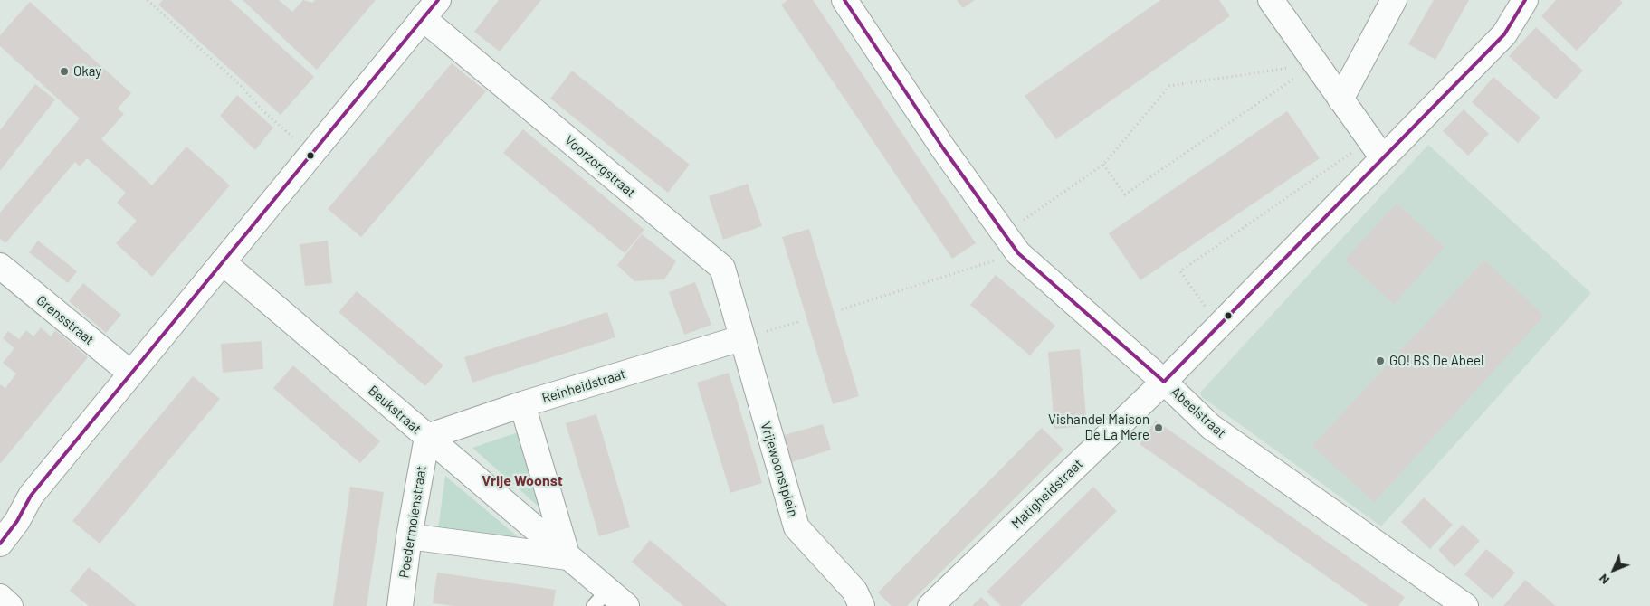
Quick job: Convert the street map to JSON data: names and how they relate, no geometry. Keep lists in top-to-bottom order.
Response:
{
  "streets": {
    "street": [
      "Voorzorgstraat",
      "Grensstraat",
      "Reinheidstraat",
      "Beukstraat",
      "Abeelstraat",
      "Vrijewoonstplein",
      "Matigheidstraat",
      "Poedermolenstraat"
    ]
  },
  "crossings": [
    ["Voorzorgstraat", "Reinheidstraat"],
    ["Voorzorgstraat", "Vrijewoonstplein"],
    ["Reinheidstraat", "Beukstraat"],
    ["Reinheidstraat", "Vrijewoonstplein"],
    ["Reinheidstraat", "Poedermolenstraat"],
    ["Beukstraat", "Poedermolenstraat"],
    ["Abeelstraat", "Matigheidstraat"]
  ],
  "districts": ["Vrije Woonst"],
  "places": ["Okay", "GO! BS De Abeel", "Vishandel Maison De La Mere"],
  "north": "bottom left"
}
